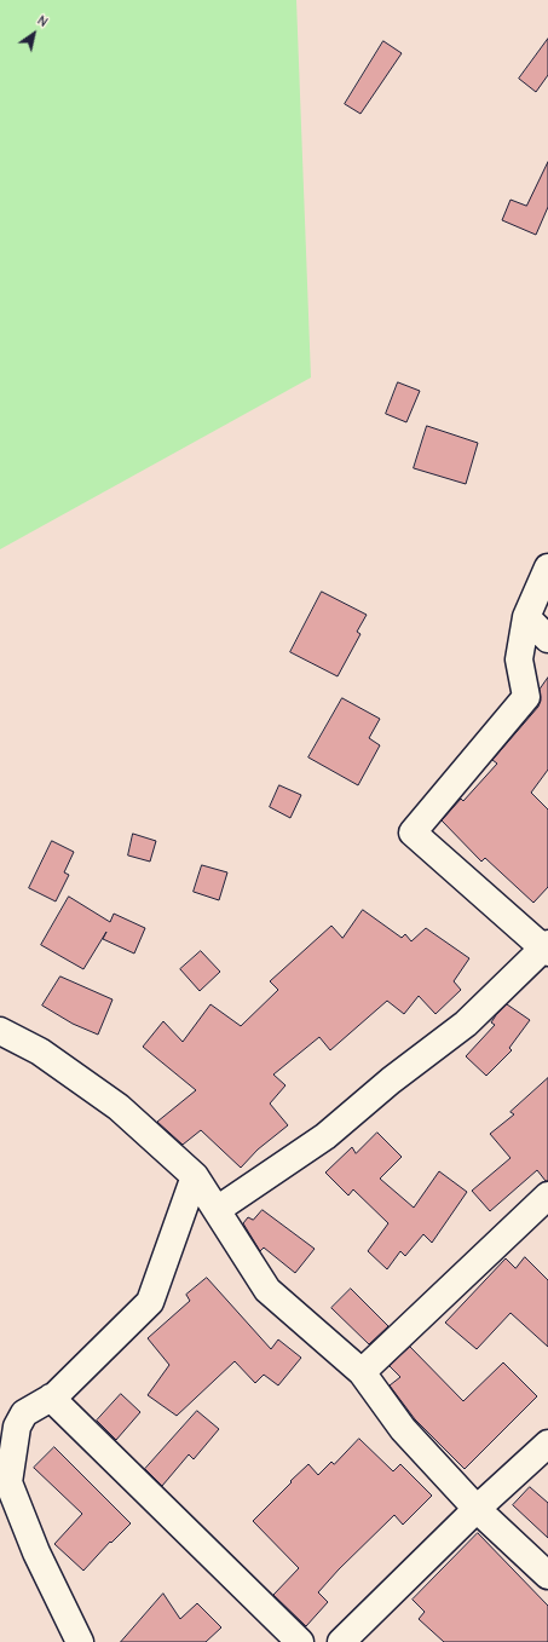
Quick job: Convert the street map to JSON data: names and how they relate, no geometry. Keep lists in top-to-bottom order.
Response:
{
  "north": "top right"
}
